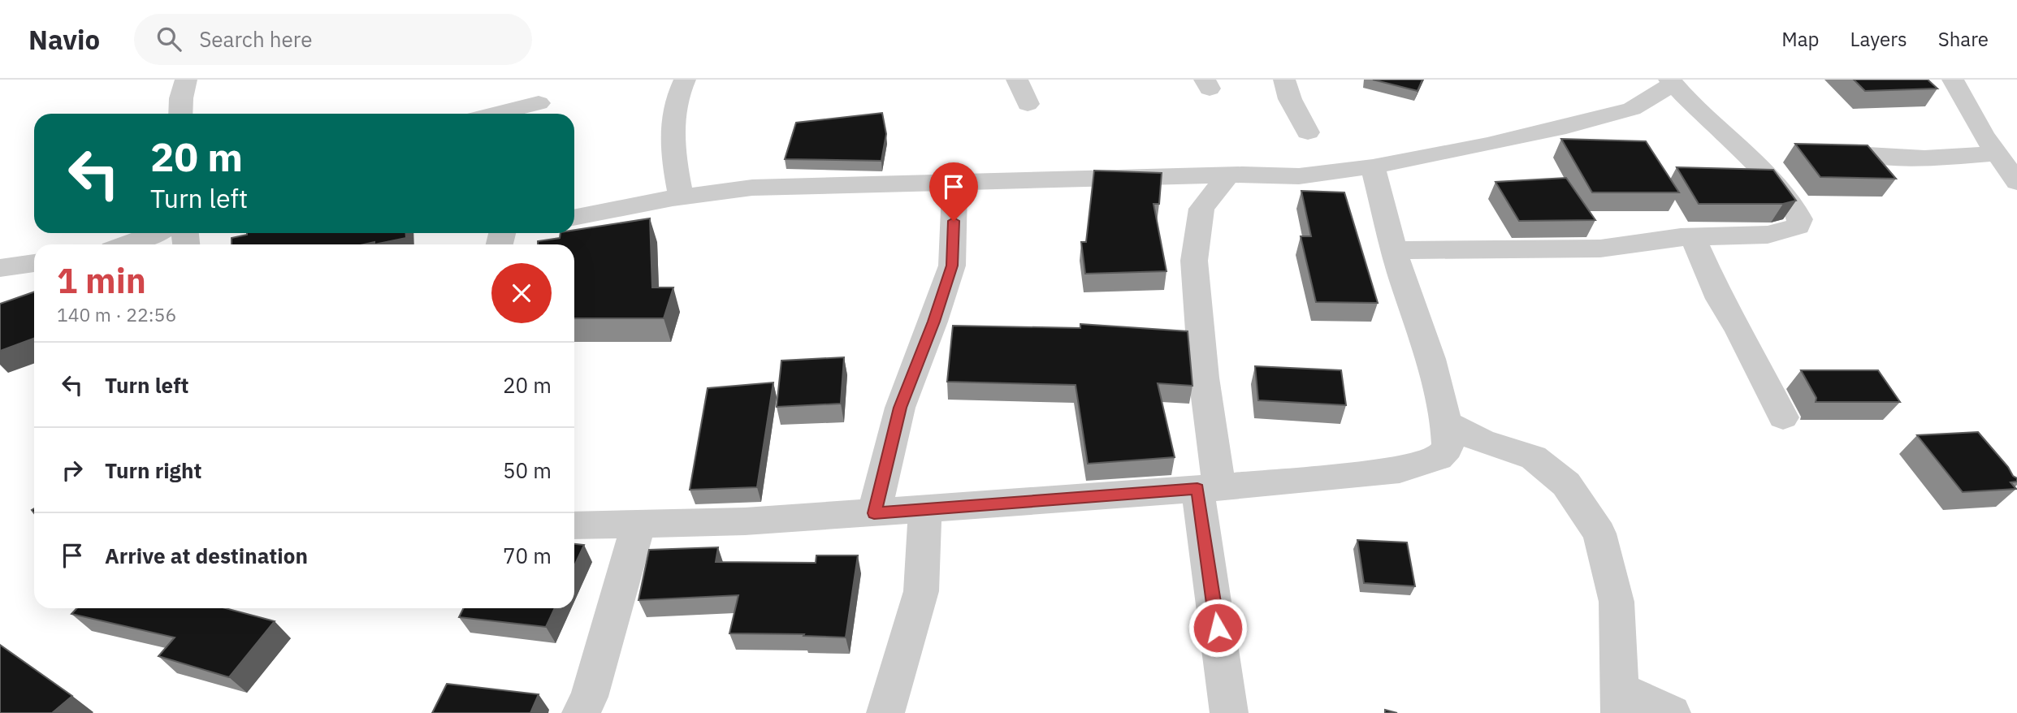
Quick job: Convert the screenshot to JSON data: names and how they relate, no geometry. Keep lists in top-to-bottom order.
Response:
{
  "page": {
    "header": "Navio",
    "search": "Search here",
    "nav": ["Map", "Layers", "Share"],
    "turn": ["20 m", "Turn left"],
    "heading": ["1 min", "140 m · 22:56"],
    "list": [
      {
        "name": "Turn left",
        "value": "20 m"
      },
      {
        "name": "Turn right",
        "value": "50 m"
      },
      {
        "name": "Arrive at destination",
        "value": "70 m"
      }
    ]
  }
}
